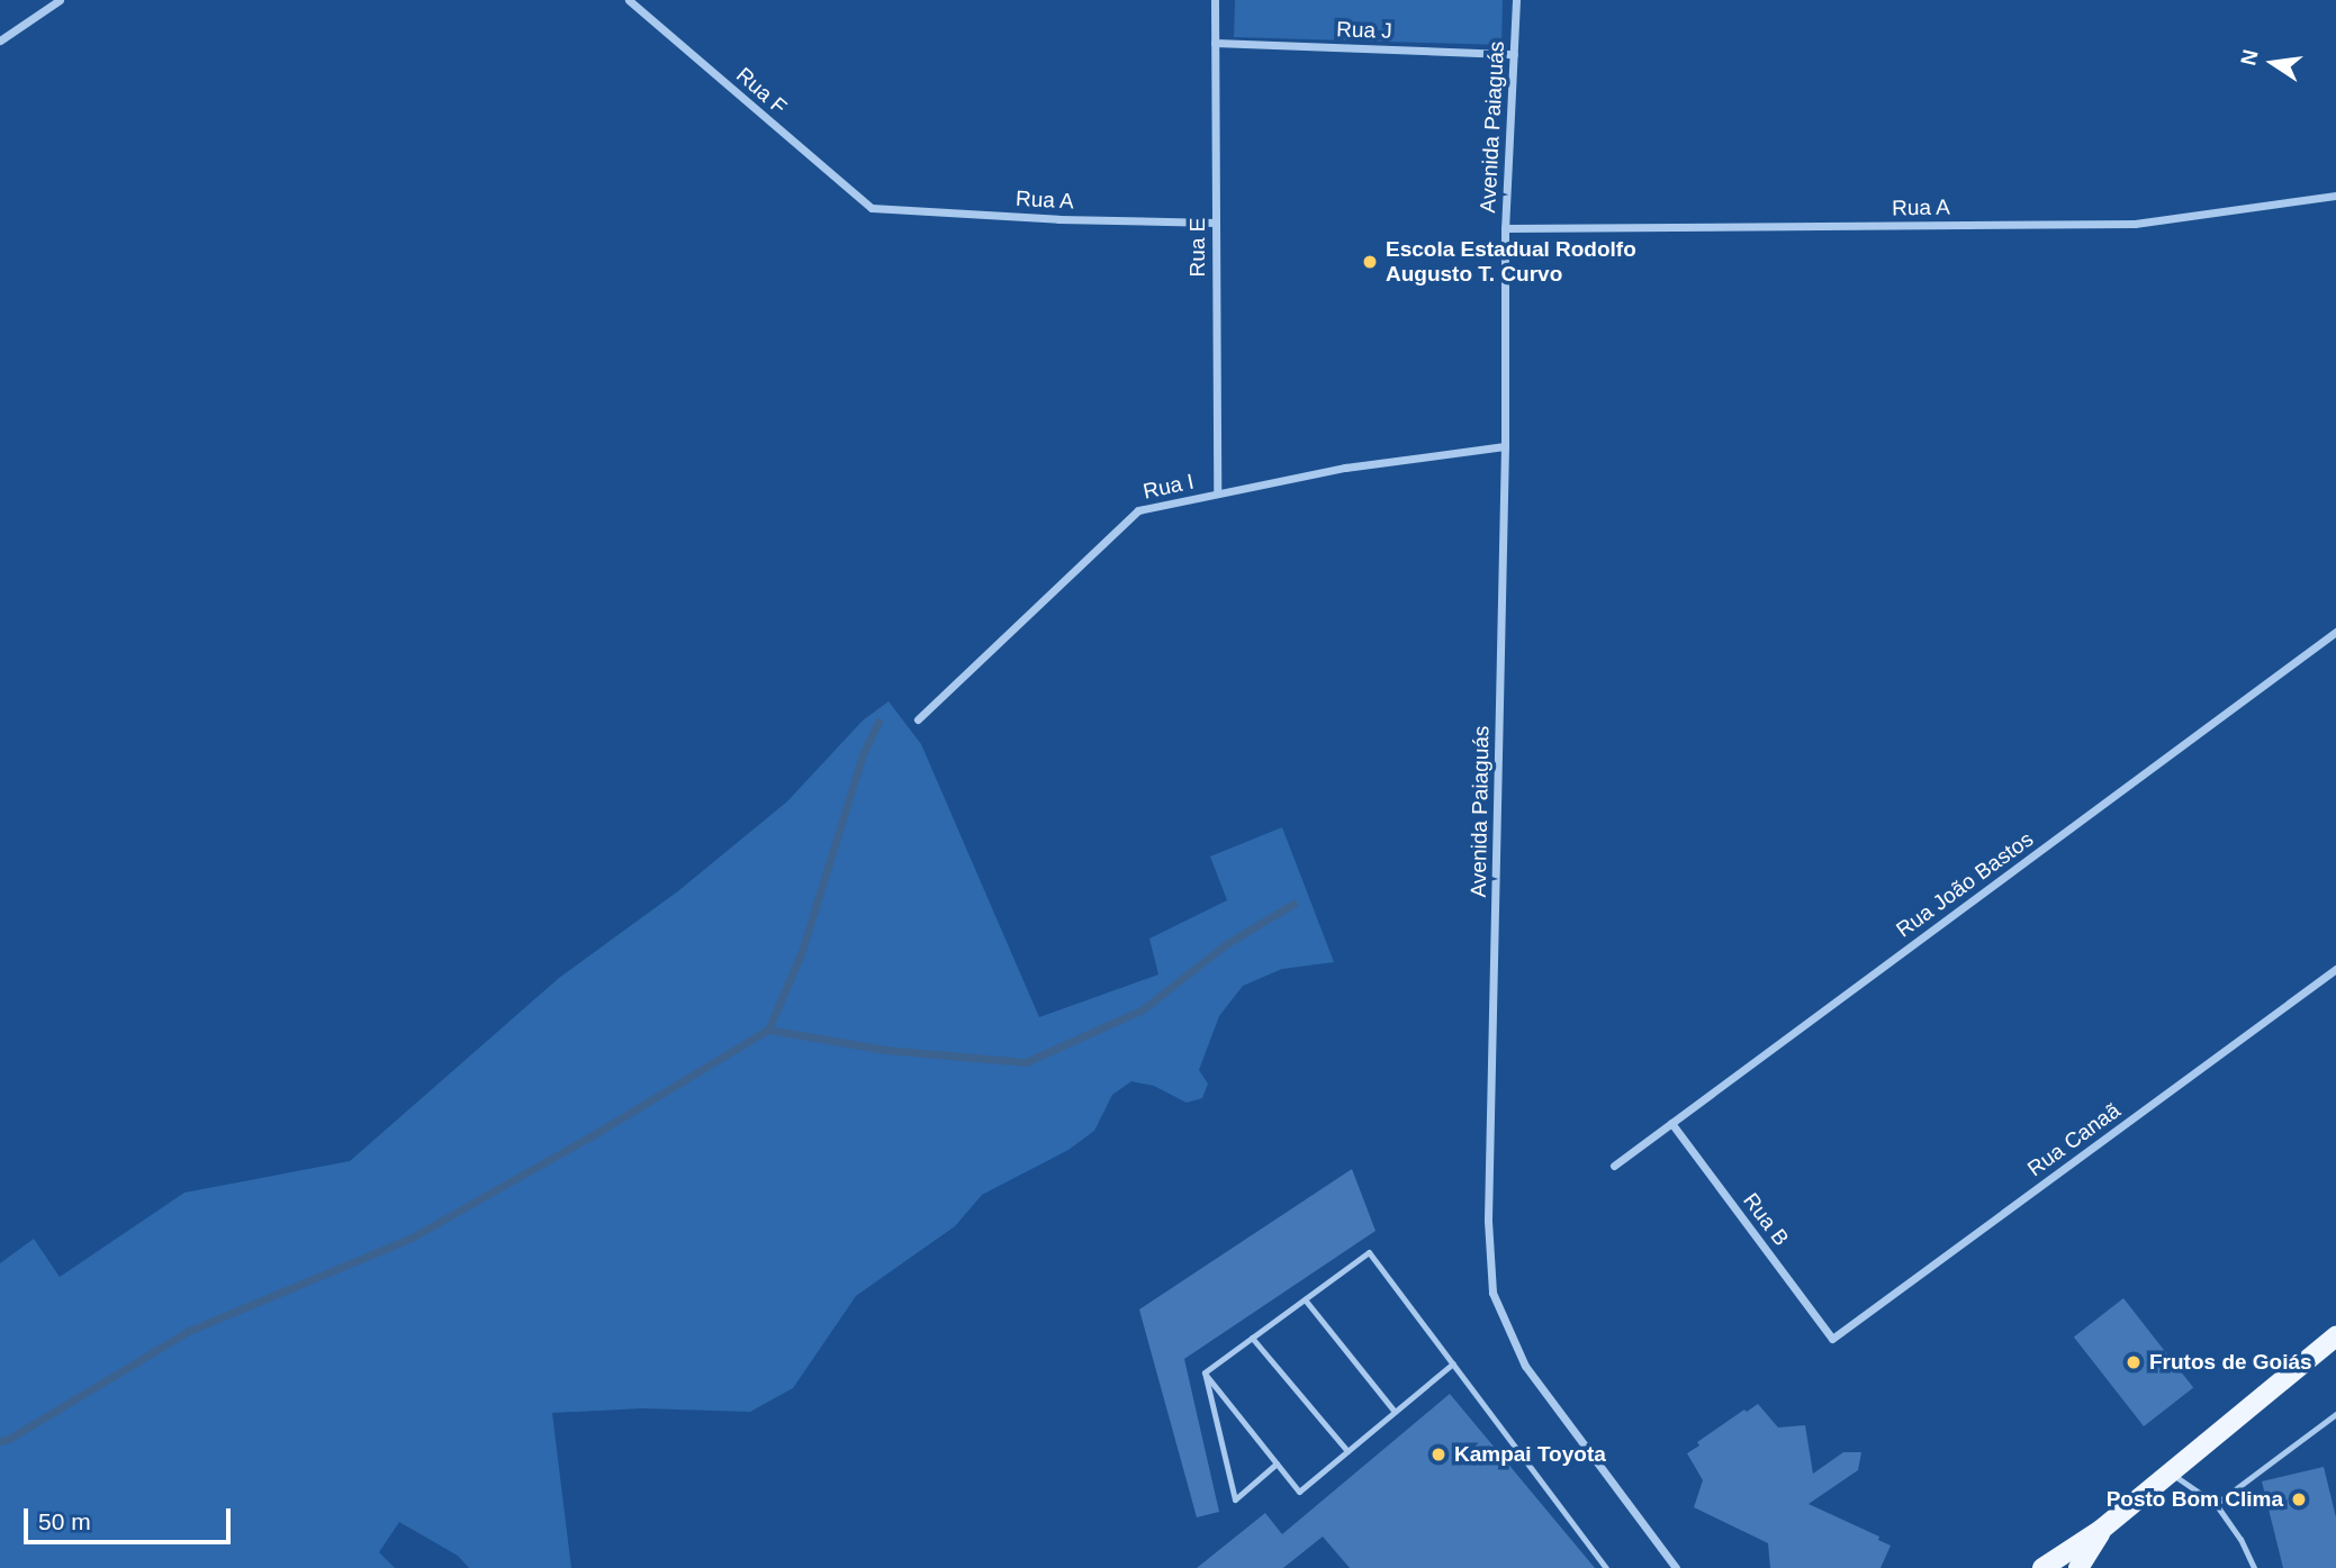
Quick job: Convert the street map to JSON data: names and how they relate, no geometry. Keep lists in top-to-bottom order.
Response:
{
  "streets": {
    "street": [
      "Rua J",
      "Rua F",
      "Avenida Paiaguás",
      "Rua A",
      "Rua E",
      "Rua I",
      "Rua João Bastos",
      "Rua Canaã",
      "Rua B"
    ]
  },
  "crossings": [
    ["Rua J", "Avenida Paiaguás"],
    ["Rua J", "Rua E"],
    ["Rua F", "Rua A"],
    ["Avenida Paiaguás", "Rua A"],
    ["Avenida Paiaguás", "Rua I"],
    ["Rua A", "Rua E"],
    ["Rua E", "Rua I"],
    ["Rua João Bastos", "Rua B"],
    ["Rua Canaã", "Rua B"]
  ],
  "places": [
    "Escola Estadual Rodolfo Augusto T. Curvo",
    "Frutos de Goiás",
    "Kampai Toyota",
    "Posto Bom Clima"
  ],
  "scale_bar": "50 m",
  "north": "left"
}
